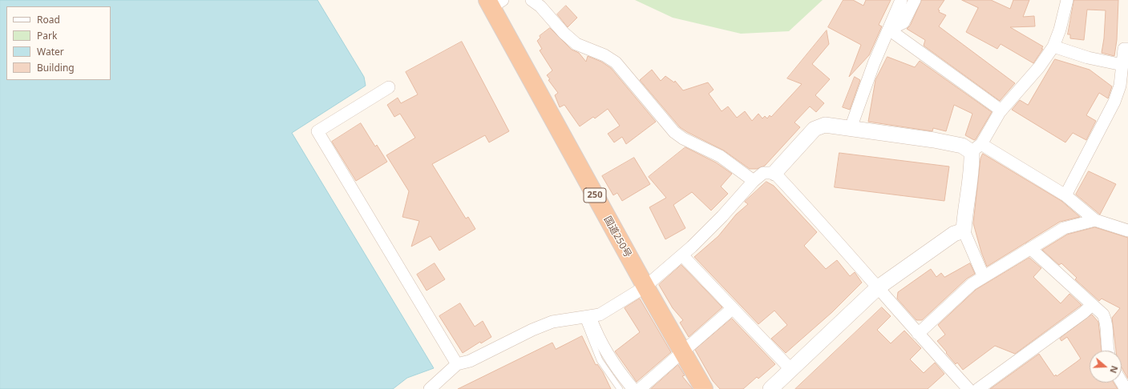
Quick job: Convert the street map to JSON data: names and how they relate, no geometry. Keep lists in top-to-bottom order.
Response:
{
  "streets": {
    "highway": ["250", "国道250号"]
  },
  "legend": [
    "Road",
    "Park",
    "Water",
    "Building"
  ],
  "north": "right"
}
